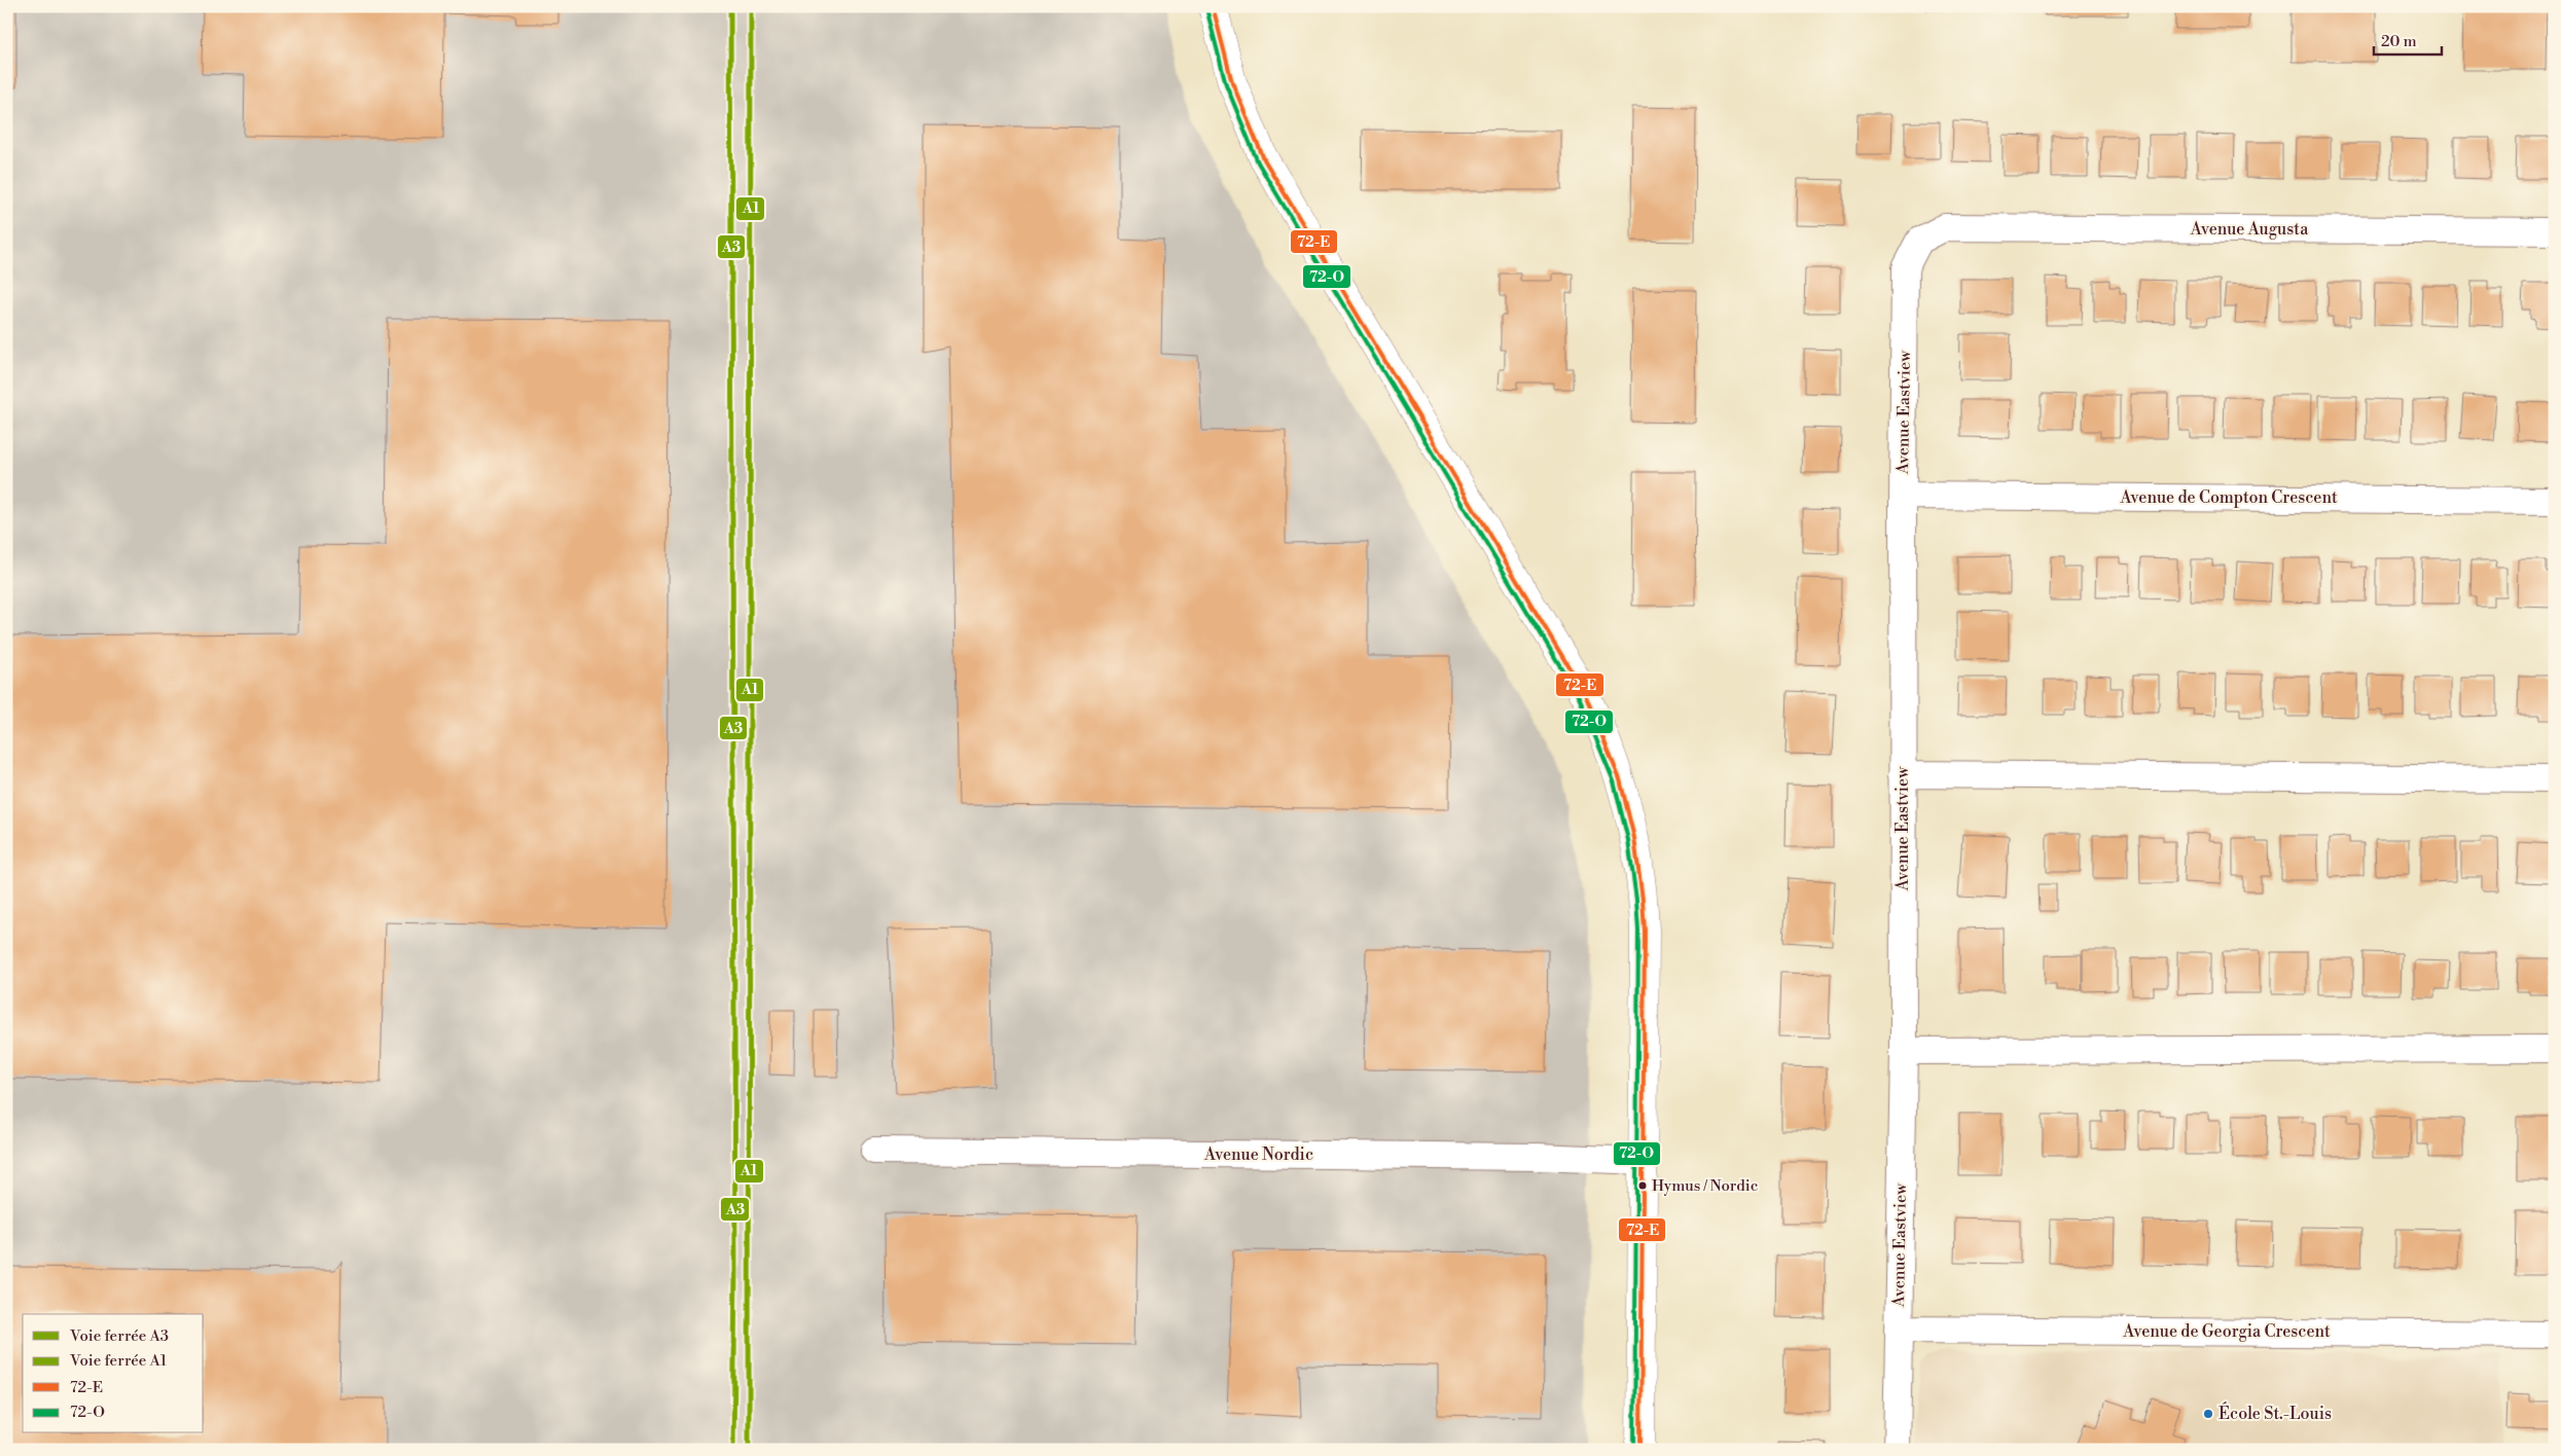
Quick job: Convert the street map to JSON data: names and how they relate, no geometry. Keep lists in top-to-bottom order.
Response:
{
  "streets": {
    "street": [
      "Avenue Augusta",
      "Avenue Eastview",
      "Avenue de Compton Crescent",
      "Avenue Nordic",
      "Avenue de Georgia Crescent"
    ]
  },
  "crossings": [
    ["Avenue Augusta", "Avenue Eastview"],
    ["Avenue Eastview", "Avenue de Compton Crescent"],
    ["Avenue Eastview", "Avenue de Georgia Crescent"]
  ],
  "places": ["Hymus / Nordic", "École St.-Louis"],
  "lines": [
    "rail line A3",
    "rail line A1",
    "transit line 72-E",
    "transit line 72-O"
  ],
  "legend": [
    "Voie ferrée A3",
    "Voie ferrée A1",
    "72-E",
    "72-O"
  ],
  "scale_bar": "20 m"
}
